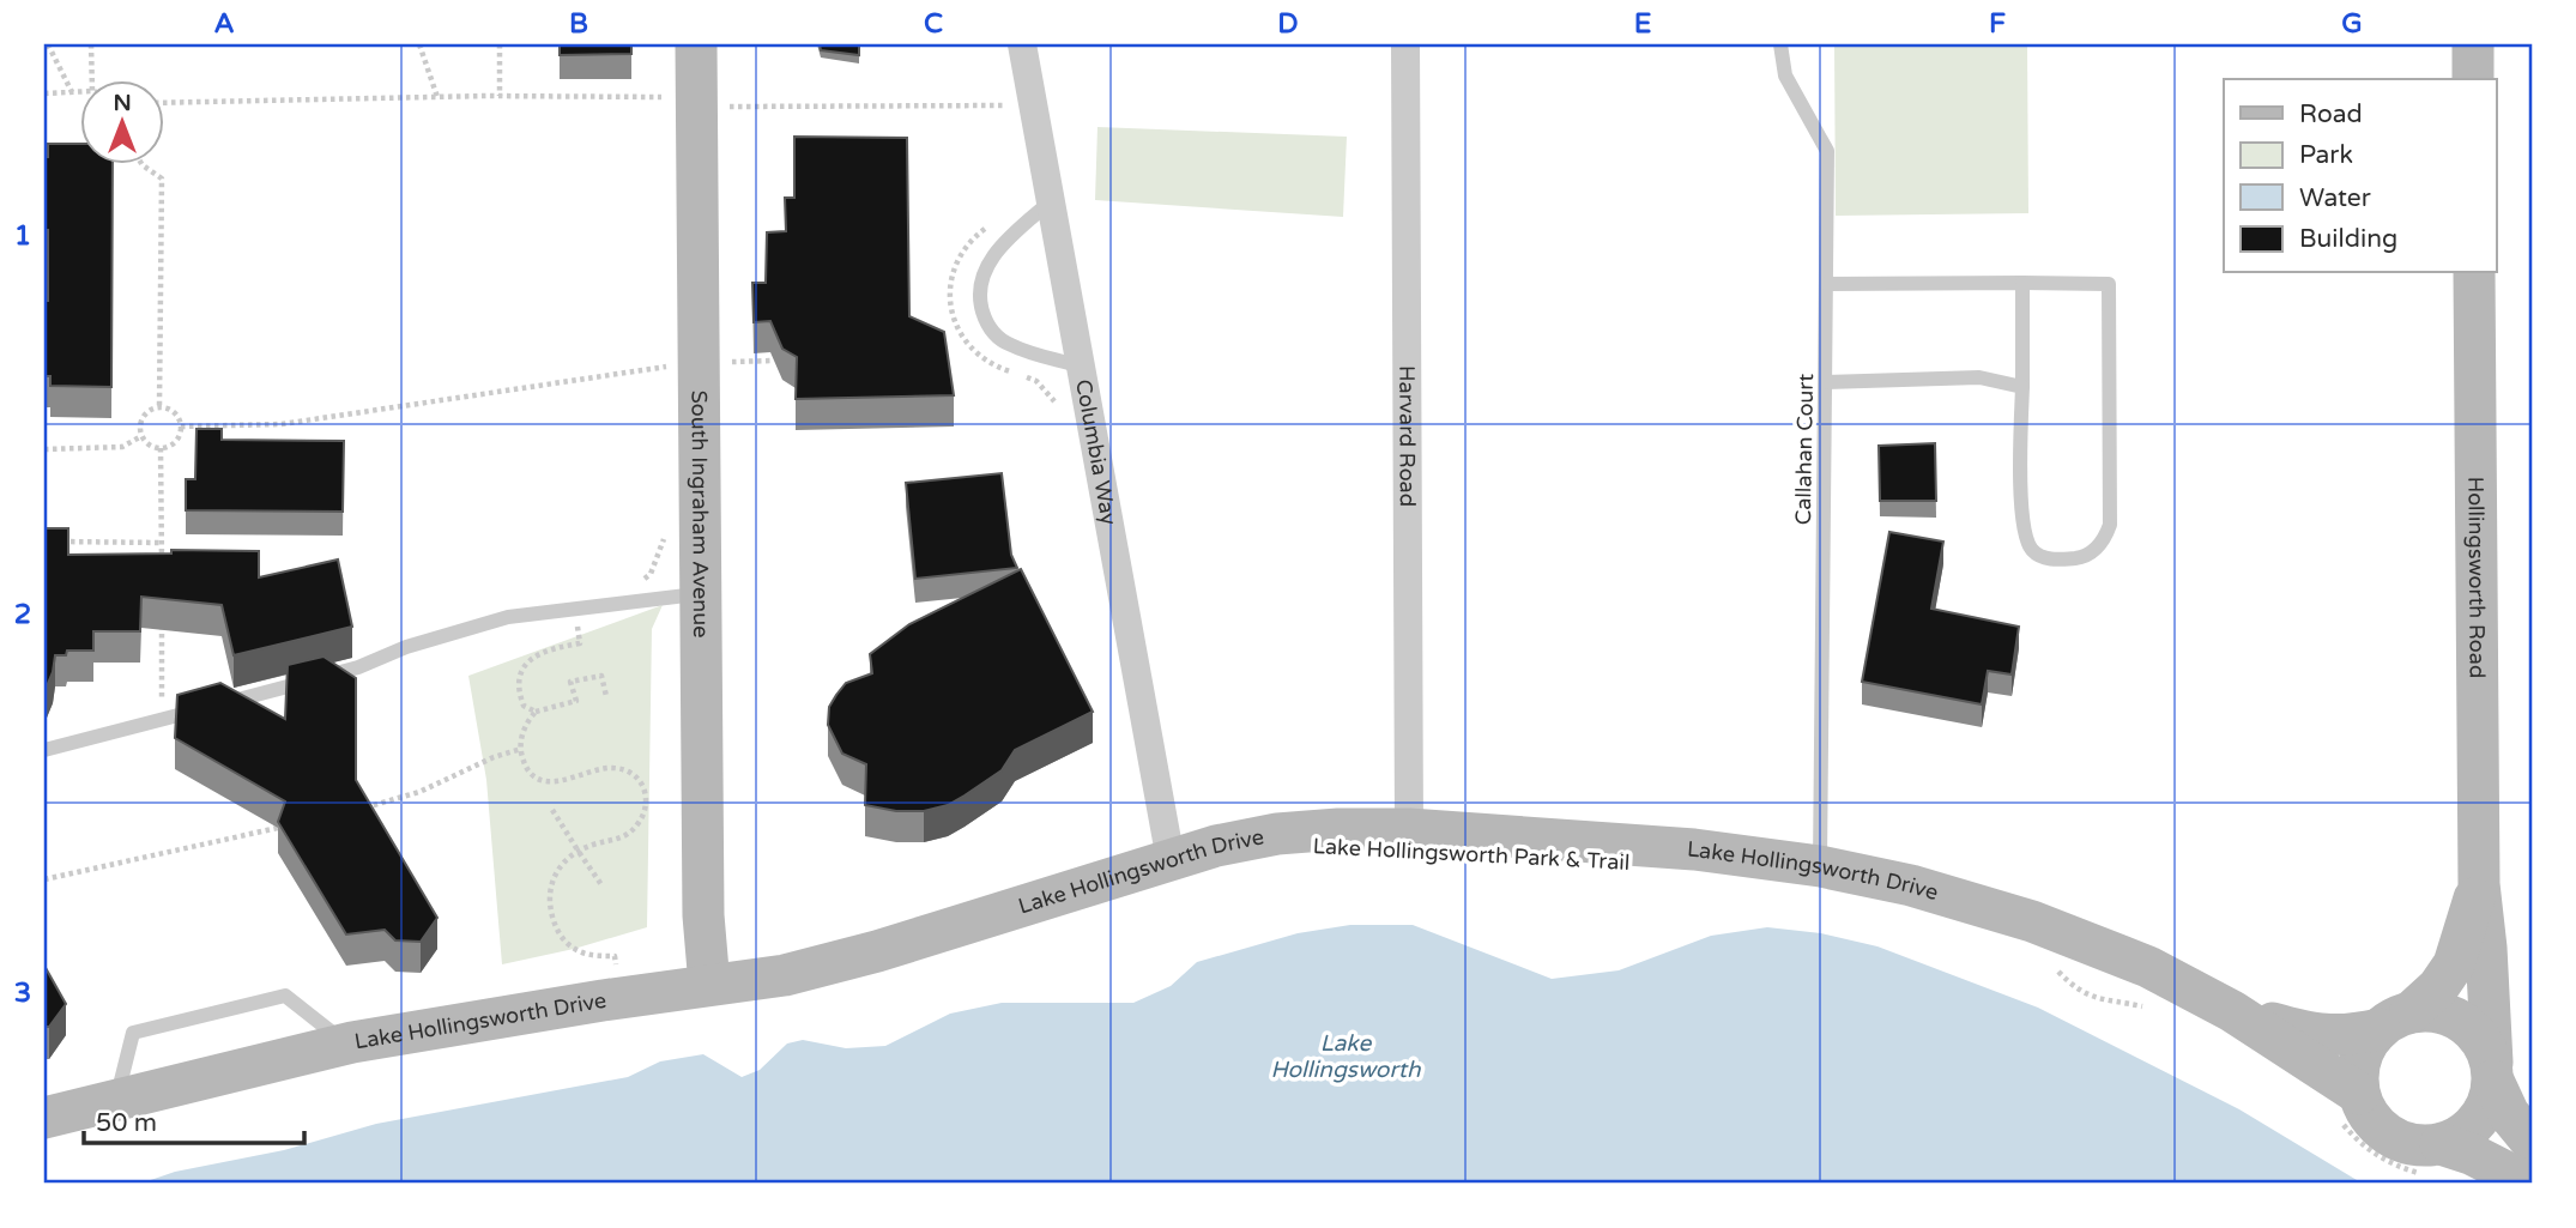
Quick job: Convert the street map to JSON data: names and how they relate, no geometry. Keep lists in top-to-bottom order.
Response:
{
  "streets": {
    "street": [
      "Harvard Road",
      "Columbia Way",
      "South Ingraham Avenue",
      "Hollingsworth Road",
      "Lake Hollingsworth Drive"
    ],
    "lane": ["Callahan Court"]
  },
  "crossings": [
    ["Harvard Road", "Lake Hollingsworth Drive"],
    ["Callahan Court", "Lake Hollingsworth Drive"],
    ["Columbia Way", "Lake Hollingsworth Drive"],
    ["South Ingraham Avenue", "Lake Hollingsworth Drive"],
    ["Hollingsworth Road", "Lake Hollingsworth Drive"]
  ],
  "water": ["Lake Hollingsworth"],
  "legend": [
    "Road",
    "Park",
    "Water",
    "Building"
  ],
  "scale_bar": "50 m",
  "north": "top",
  "grid": {
    "columns": [
      "A",
      "B",
      "C",
      "D",
      "E",
      "F",
      "G"
    ],
    "rows": ["1", "2", "3"]
  }
}
